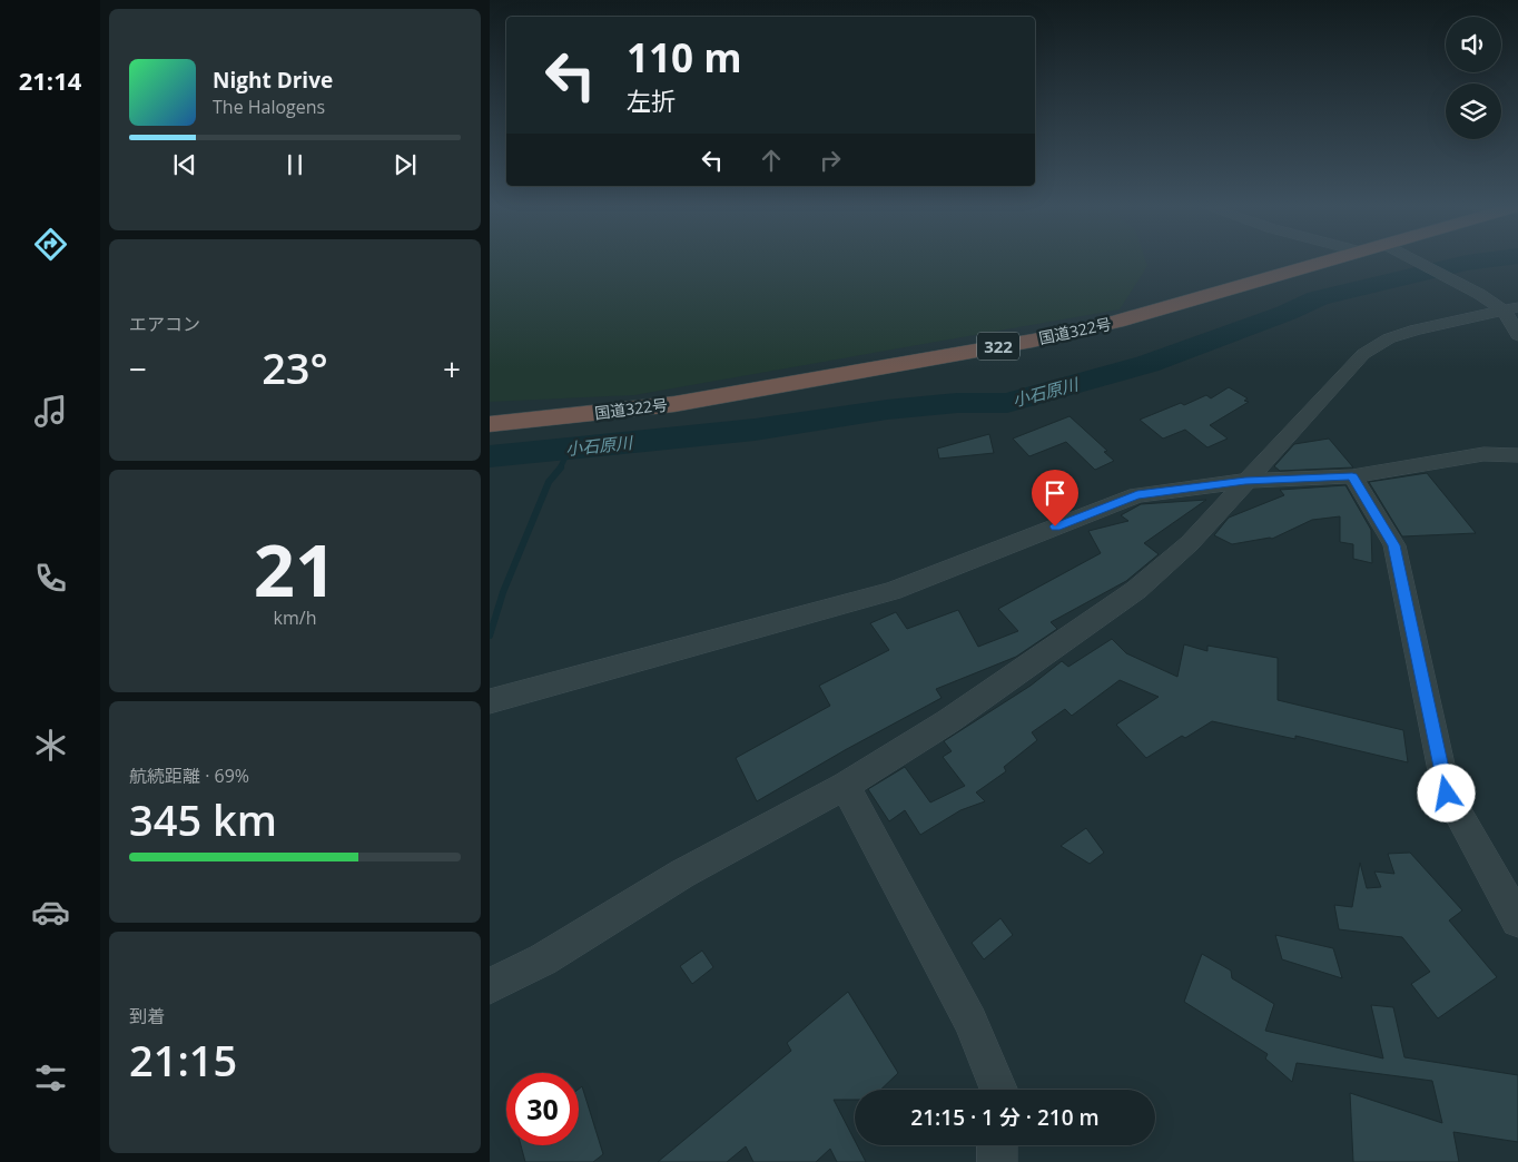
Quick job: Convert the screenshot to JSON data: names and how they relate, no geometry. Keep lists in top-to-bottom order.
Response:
{
  "streets": {
    "highway": ["国道322号", "322"]
  },
  "water": ["小石原川"],
  "page": {
    "tabs": "21:14",
    "turn": ["110 m", "左折"],
    "song": ["Night Drive", "The Halogens"],
    "tile": [
      "エアコン",
      ["21", "km/h"],
      ["航続距離 · 69%", "345 km"],
      ["到着", "21:15"]
    ],
    "heat": ["−", "23°", "+"],
    "limit": "30",
    "trip": "21:15 · 1 分 · 210 m"
  }
}
